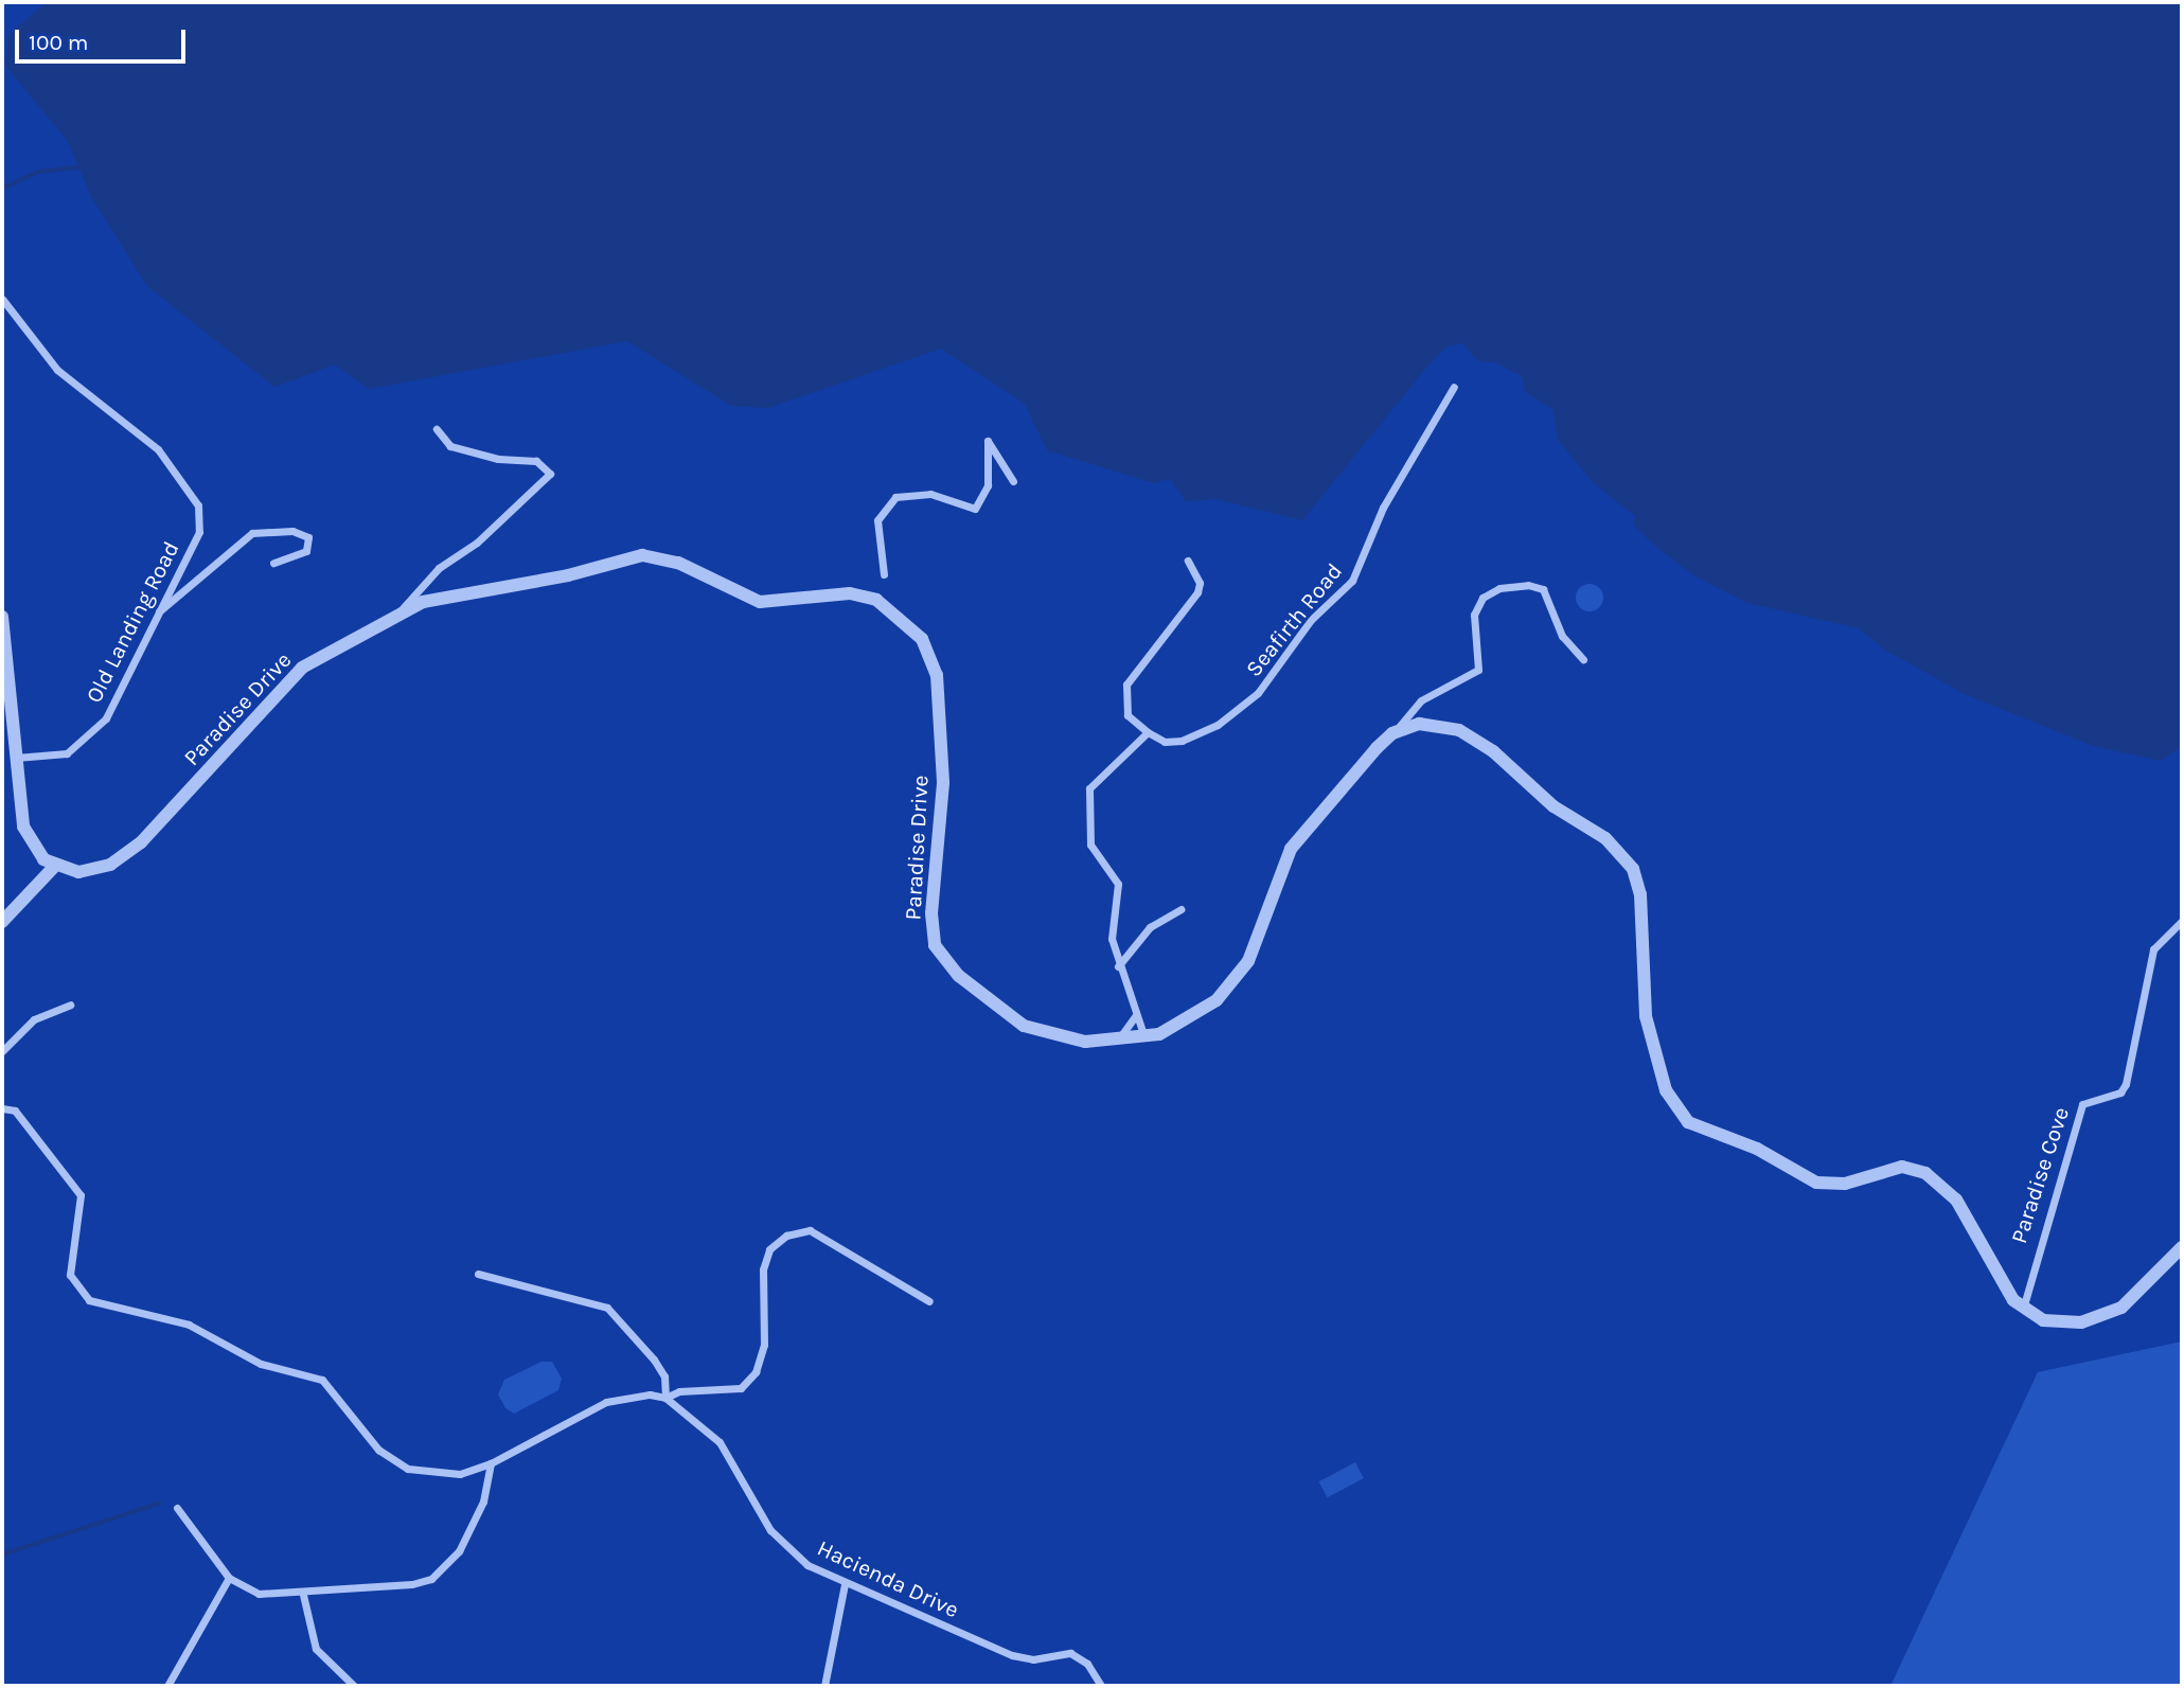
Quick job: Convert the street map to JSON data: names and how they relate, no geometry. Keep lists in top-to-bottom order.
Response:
{
  "streets": {
    "street": [
      "Seafirth Road",
      "Old Landing Road",
      "Paradise Drive",
      "Paradise Cove",
      "Hacienda Drive"
    ]
  },
  "scale_bar": "100 m"
}
